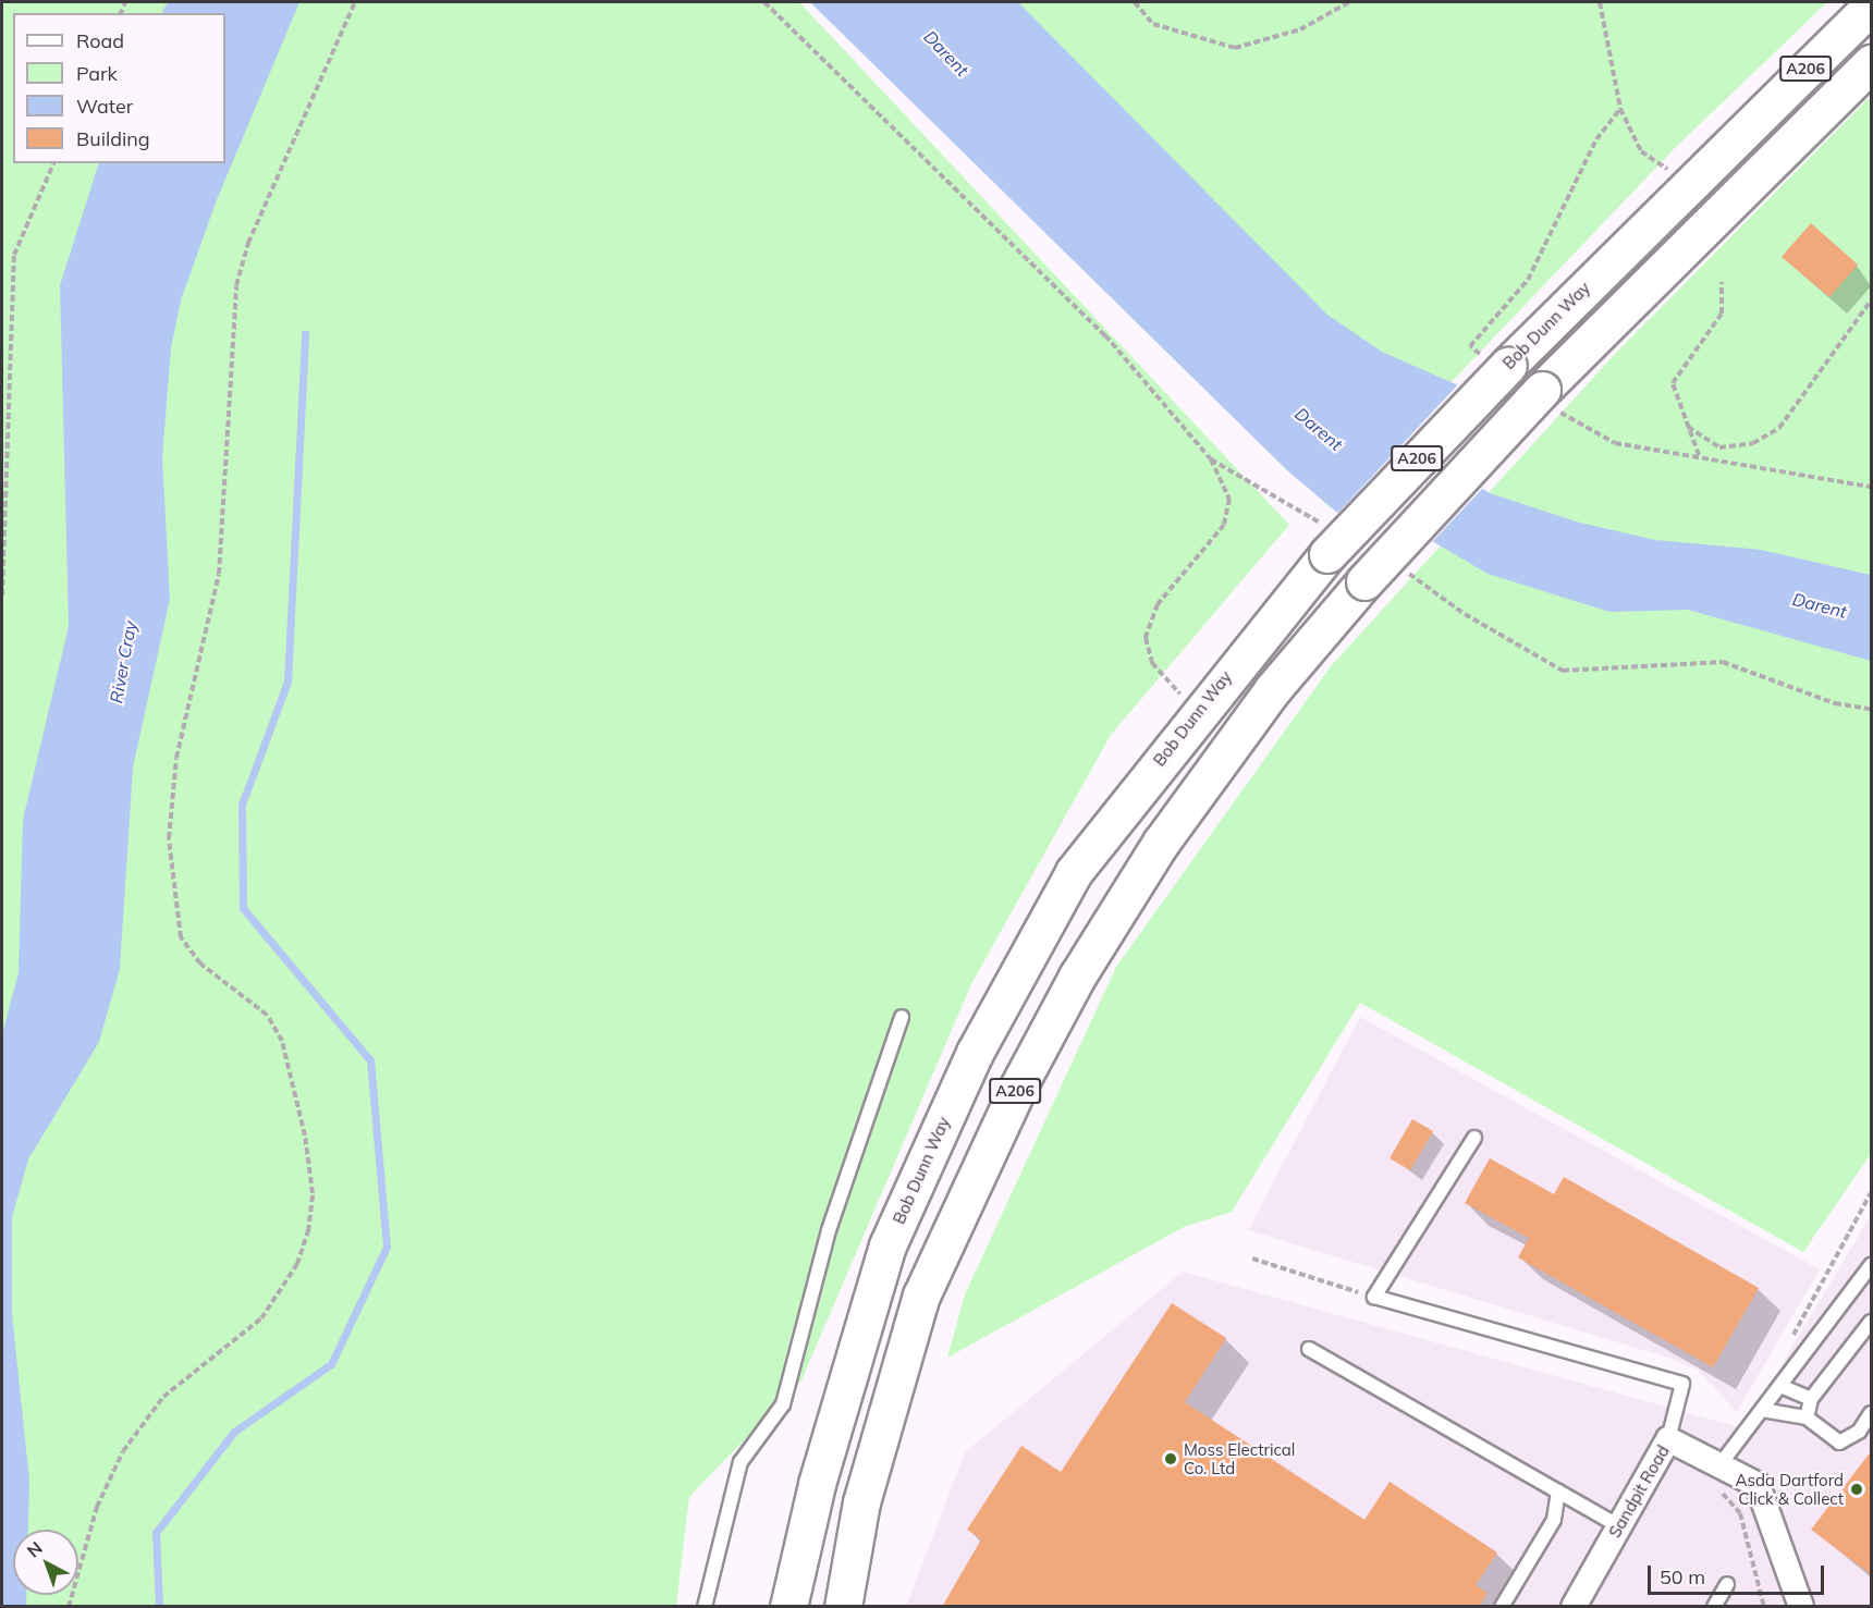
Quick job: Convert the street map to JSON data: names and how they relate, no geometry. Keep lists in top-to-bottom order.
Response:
{
  "streets": {
    "main road": ["A206", "Bob Dunn Way"],
    "street": ["Sandpit Road"]
  },
  "water": ["Darent", "River Cray"],
  "places": ["Moss Electrical Co. Ltd", "Asda Dartford Click & Collect"],
  "legend": [
    "Road",
    "Park",
    "Water",
    "Building"
  ],
  "scale_bar": "50 m",
  "north": "top left"
}
